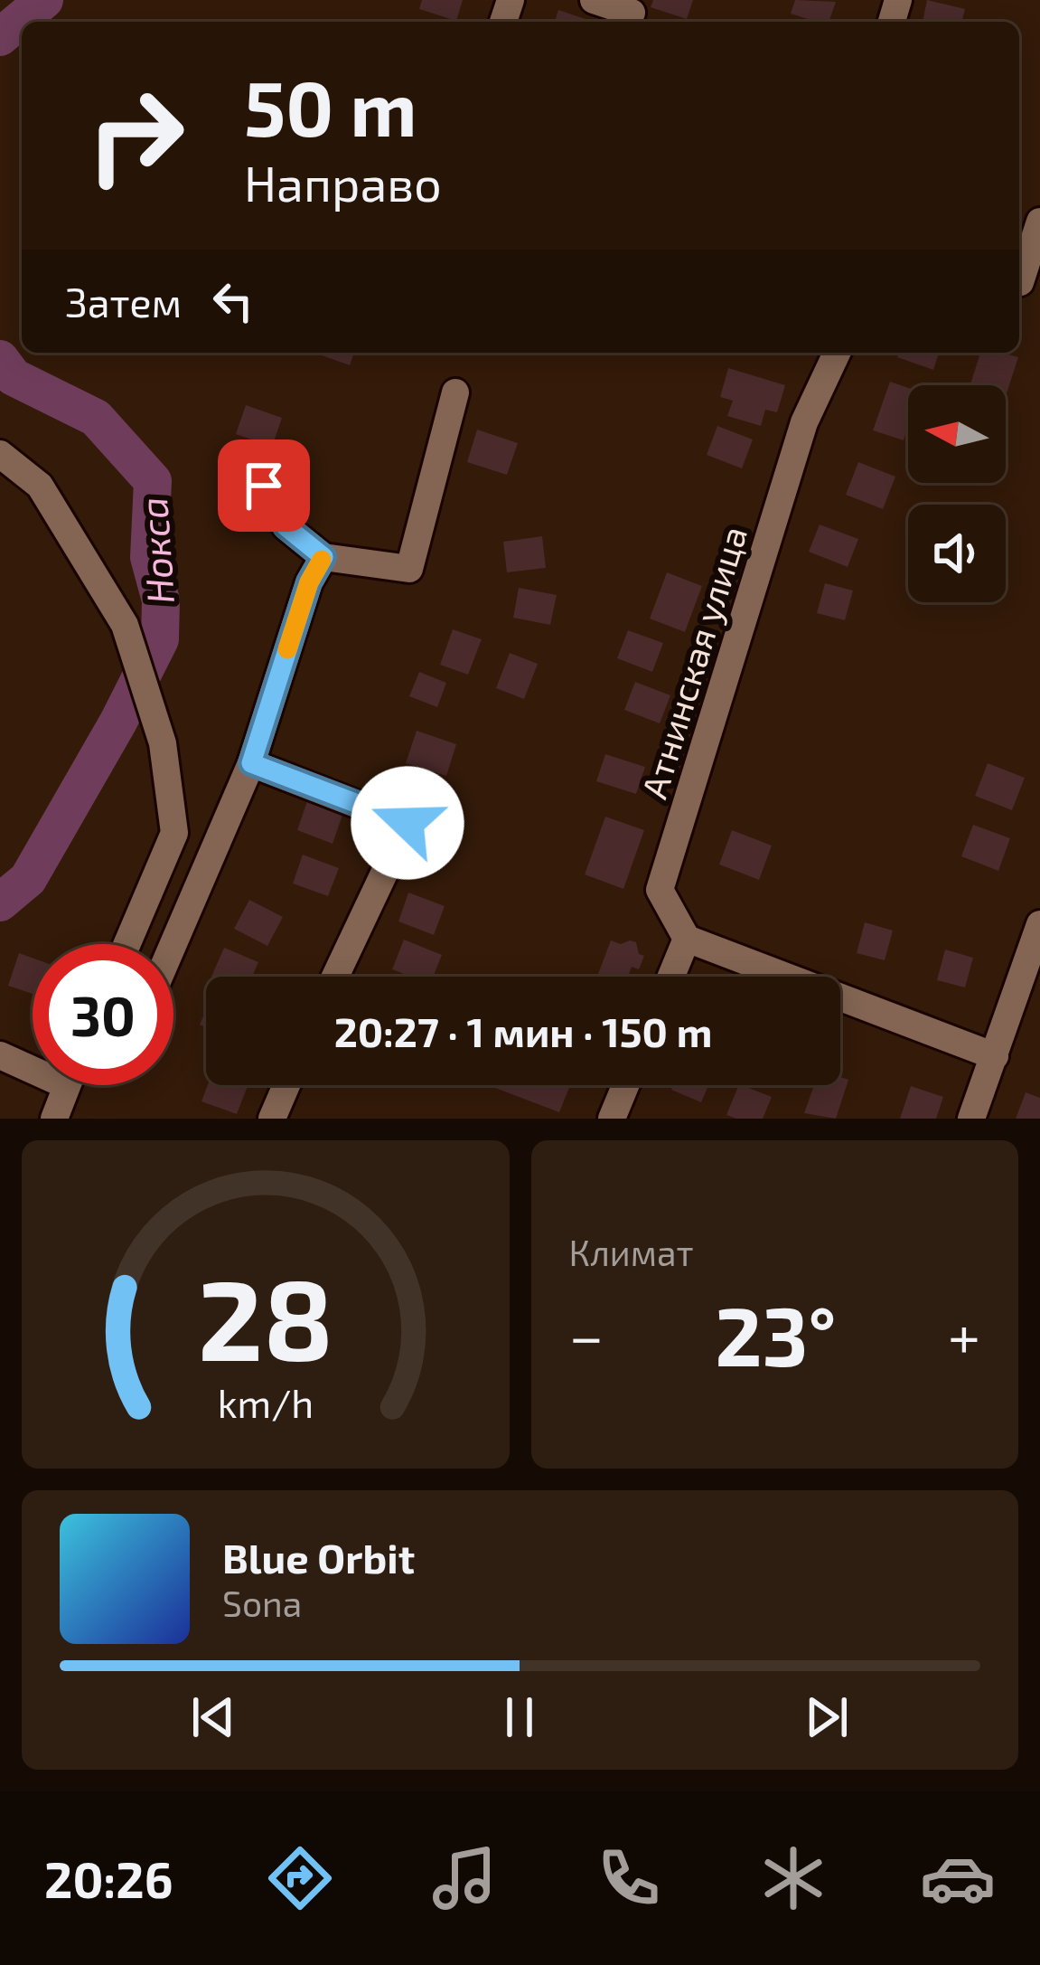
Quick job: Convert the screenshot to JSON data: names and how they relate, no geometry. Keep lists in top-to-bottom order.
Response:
{
  "streets": {
    "street": ["Атнинская улица"]
  },
  "water": ["Нокса"],
  "north": "left",
  "page": {
    "turn": ["50 m", "Направо"],
    "then": "Затем",
    "limit": "30",
    "trip": "20:27 · 1 мин · 150 m",
    "tile": "Климат",
    "heat": ["−", "23°", "+"],
    "song": ["Blue Orbit", "Sona"],
    "tabs": "20:26",
    "gauge": ["28", "km/h"]
  }
}
